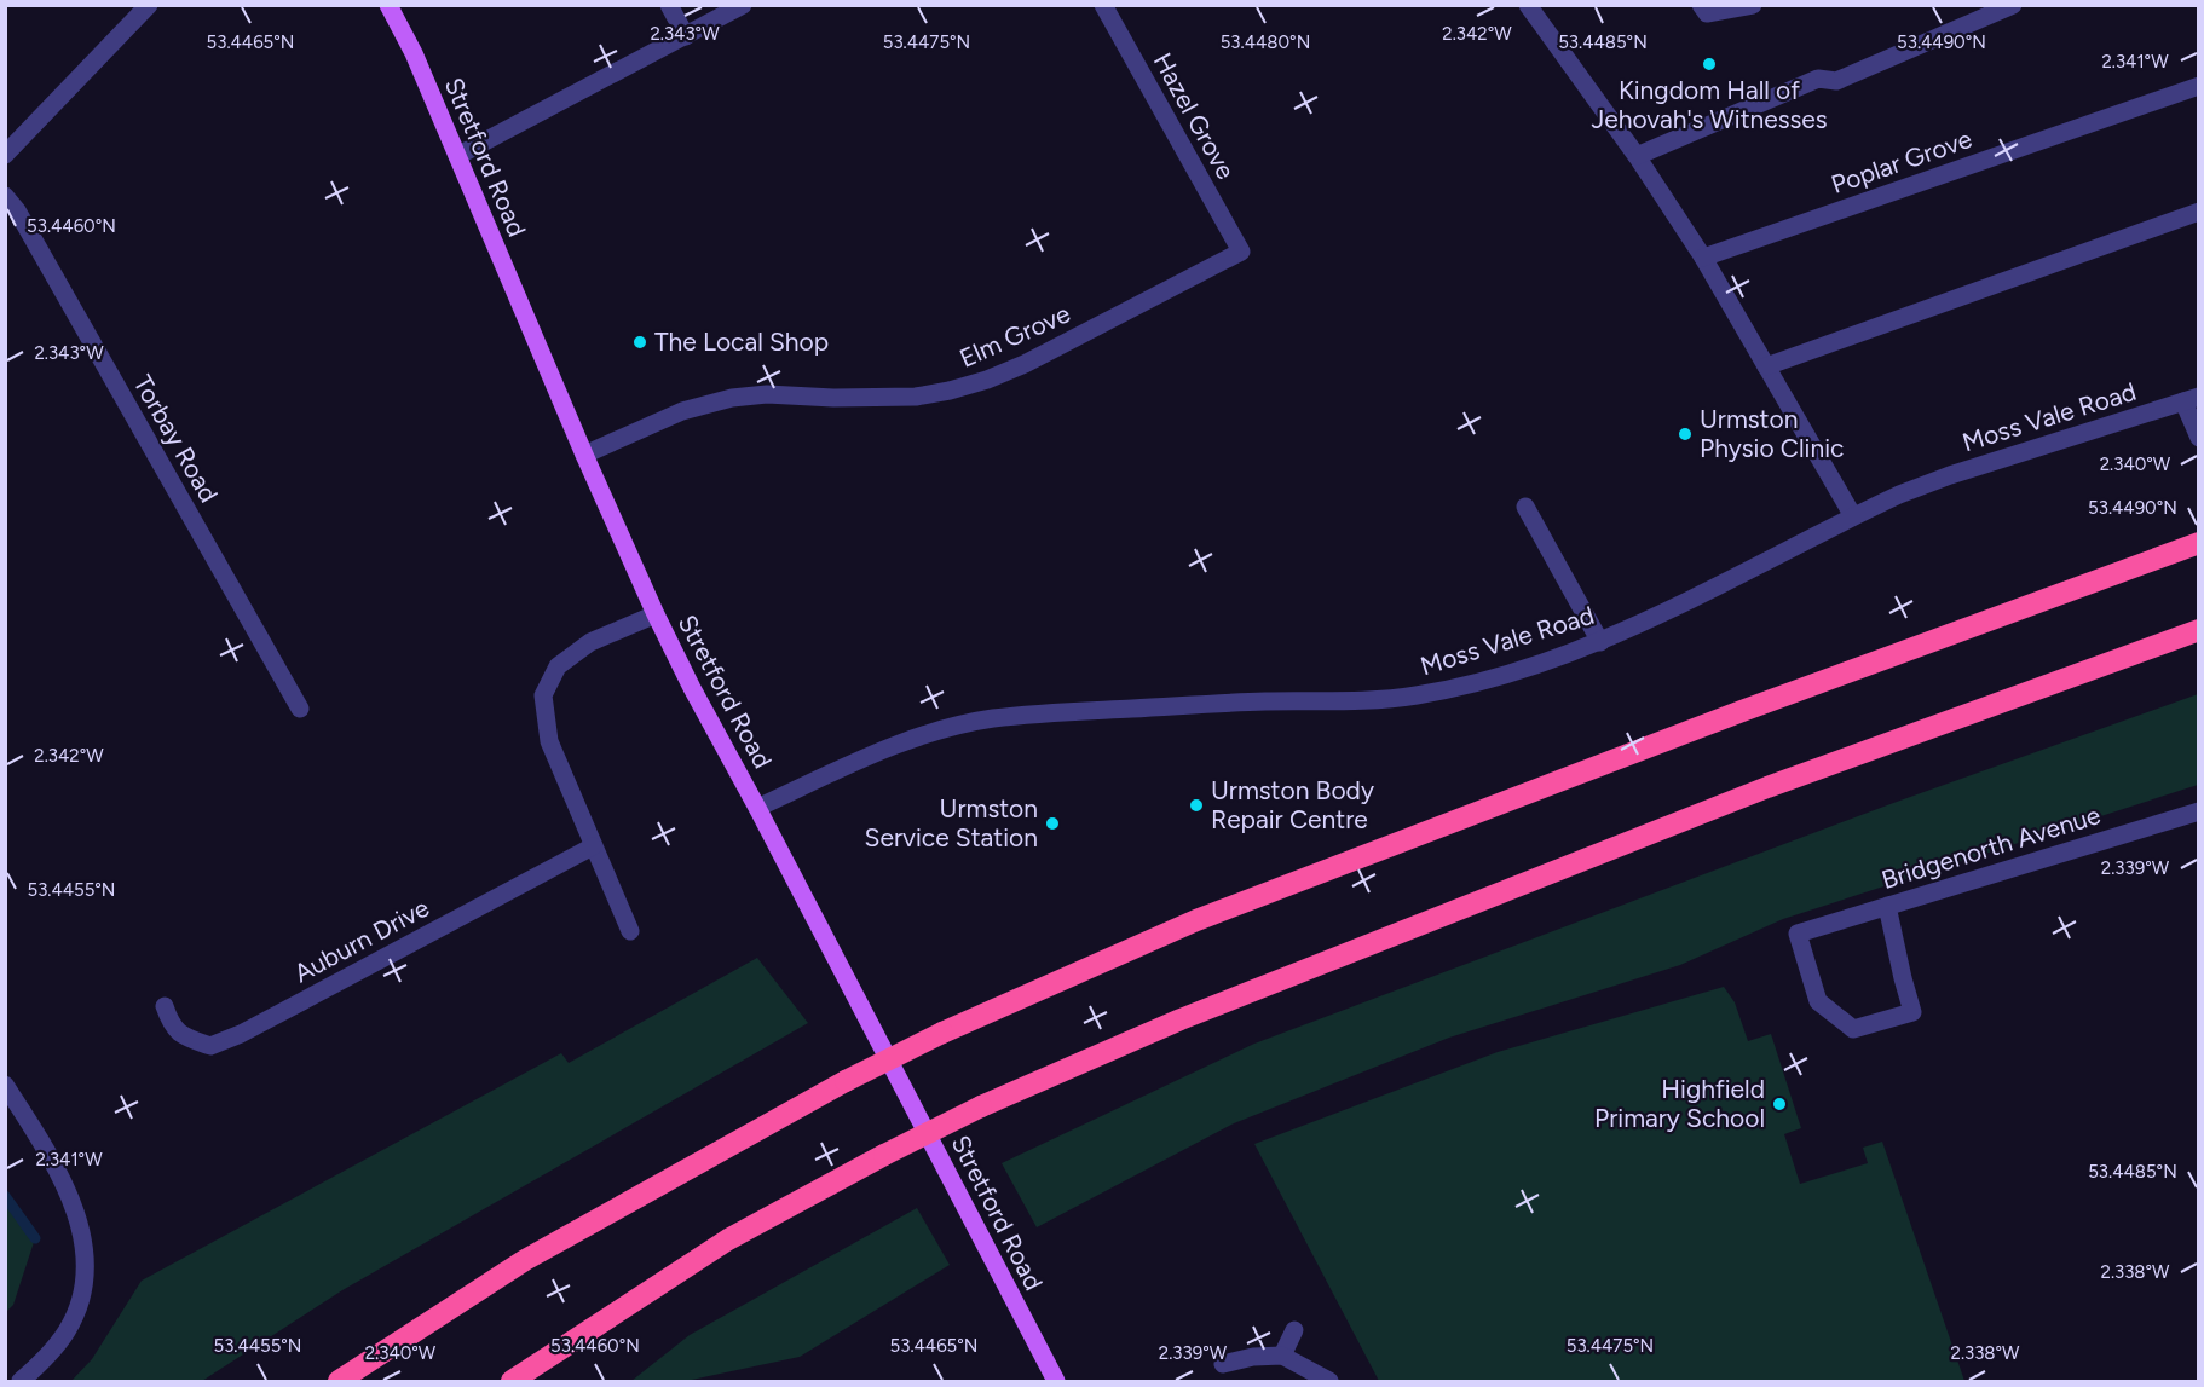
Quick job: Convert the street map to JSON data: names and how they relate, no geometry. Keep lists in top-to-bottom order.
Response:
{
  "streets": {
    "main road": ["Stretford Road"],
    "street": [
      "Hazel Grove",
      "Poplar Grove",
      "Elm Grove",
      "Moss Vale Road",
      "Torbay Road",
      "Bridgenorth Avenue",
      "Auburn Drive"
    ]
  },
  "crossings": [
    ["Hazel Grove", "Elm Grove"],
    ["Stretford Road", "Elm Grove"],
    ["Stretford Road", "Moss Vale Road"]
  ],
  "places": [
    "Kingdom Hall of Jehovah's Witnesses",
    "The Local Shop",
    "Urmston Physio Clinic",
    "Urmston Body Repair Centre",
    "Urmston Service Station",
    "Highfield Primary School"
  ],
  "coordinates": [
    "2.343°W",
    "2.342°W",
    "53.4465°N",
    "53.4475°N",
    "53.4480°N",
    "53.4485°N",
    "53.4490°N",
    "2.341°W",
    "53.4460°N",
    "2.340°W",
    "2.339°W",
    "53.4455°N",
    "2.338°W"
  ]
}
